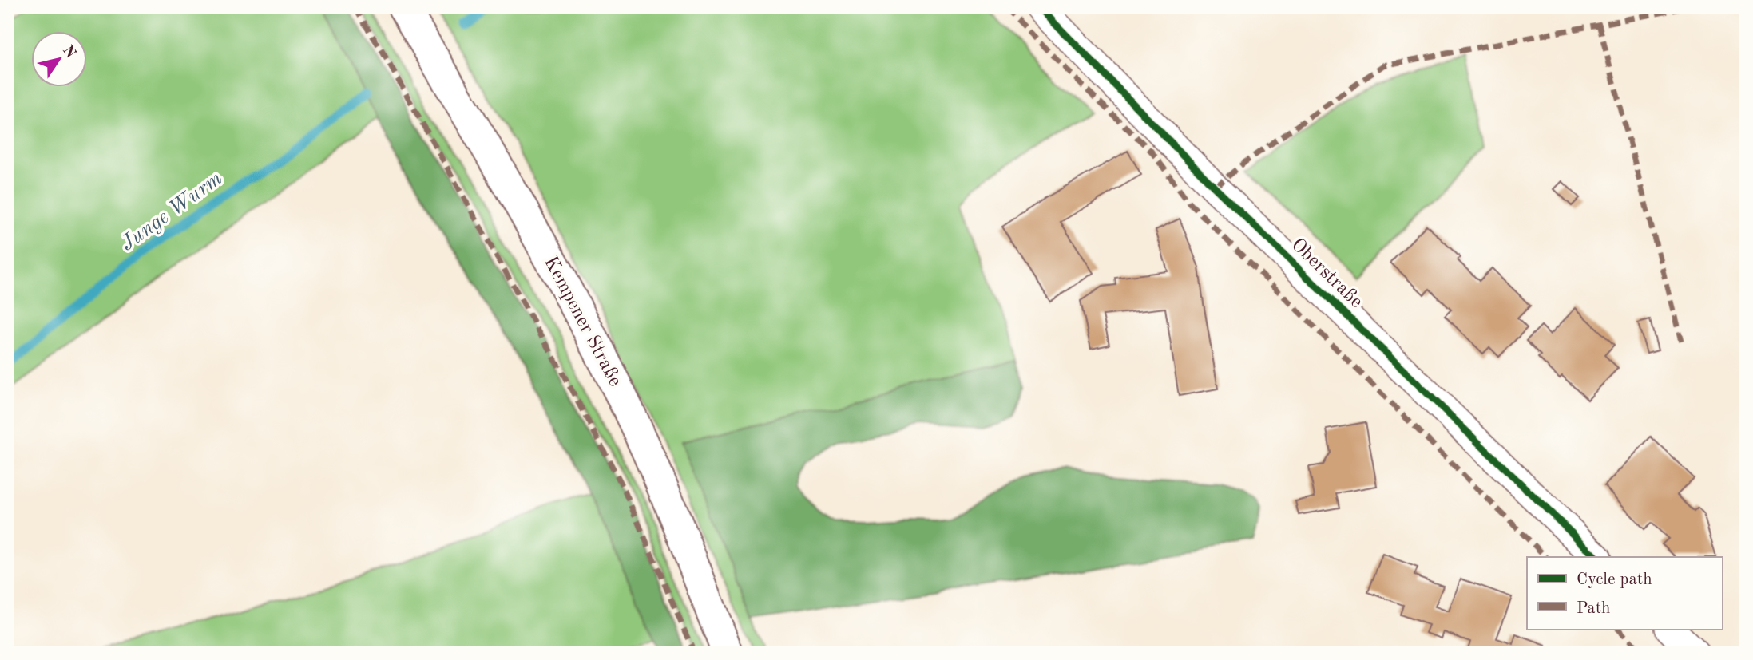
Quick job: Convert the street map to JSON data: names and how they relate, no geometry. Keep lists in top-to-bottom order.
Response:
{
  "streets": {
    "main road": ["Kempener Straße"],
    "street": ["Oberstraße"]
  },
  "water": ["Junge Wurm"],
  "legend": ["Cycle path", "Path"],
  "north": "top right"
}
